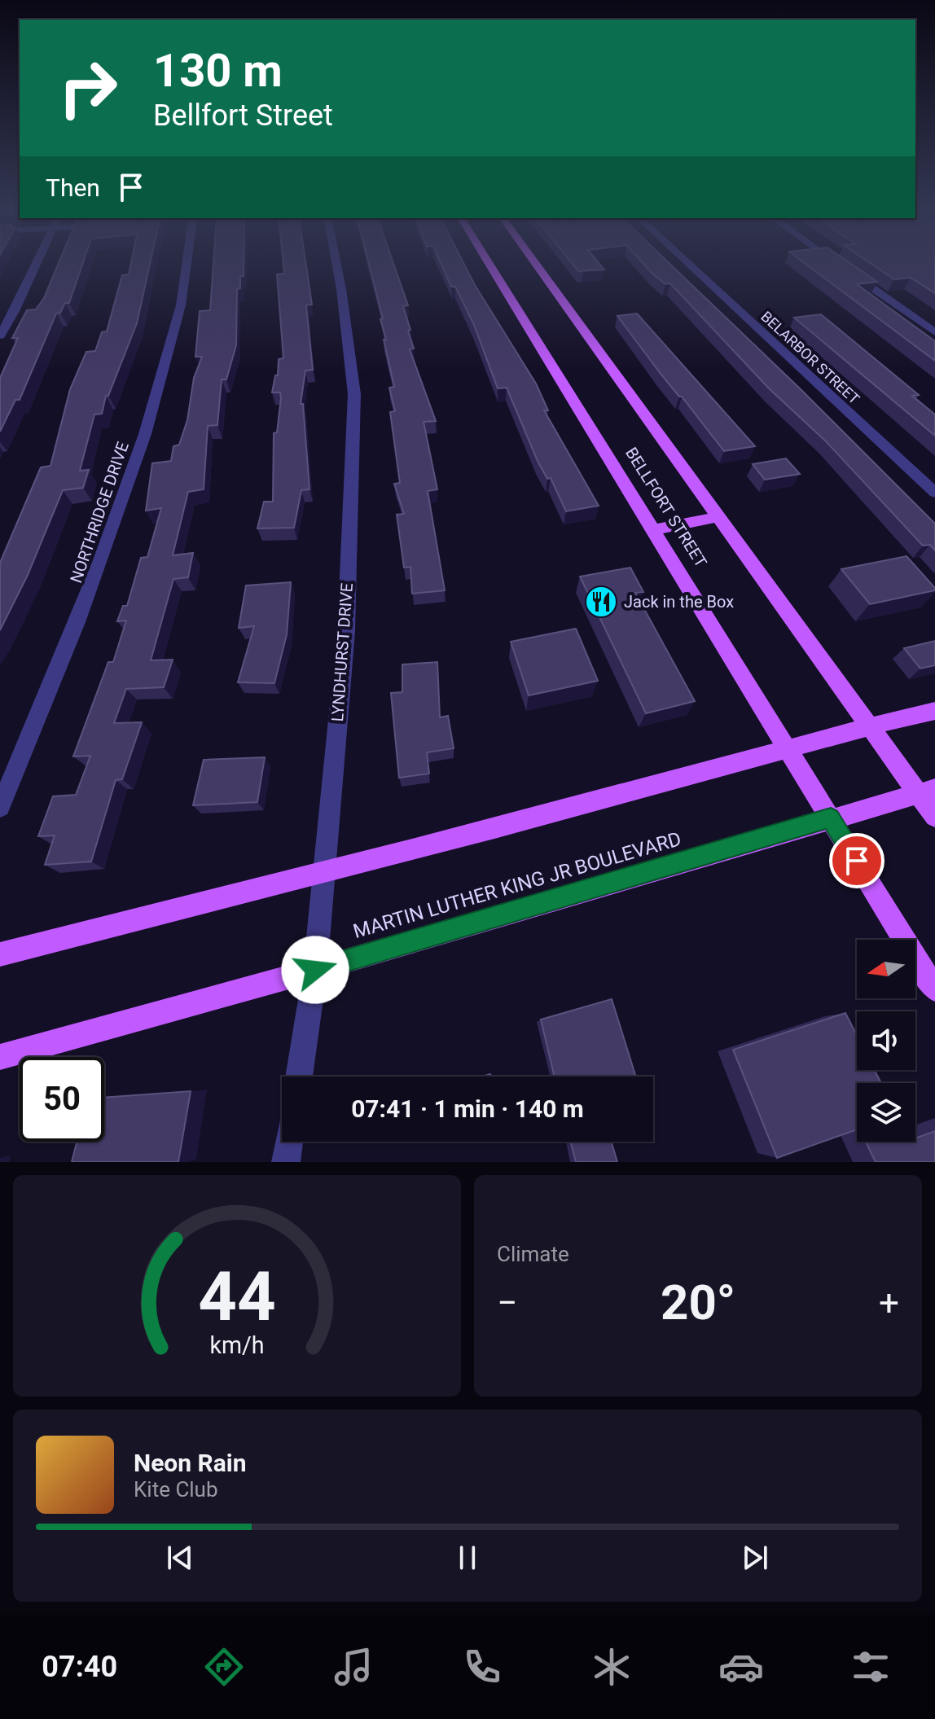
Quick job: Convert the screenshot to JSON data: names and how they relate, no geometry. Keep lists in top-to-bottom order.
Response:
{
  "streets": {
    "main road": ["BELLFORT STREET", "MARTIN LUTHER KING JR BOULEVARD"],
    "street": ["BELARBOR STREET", "NORTHRIDGE DRIVE", "LYNDHURST DRIVE"]
  },
  "crossings": [
    ["BELLFORT STREET", "MARTIN LUTHER KING JR BOULEVARD"],
    ["LYNDHURST DRIVE", "MARTIN LUTHER KING JR BOULEVARD"]
  ],
  "places": {
    "restaurant": ["Jack in the Box"]
  },
  "north": "left",
  "page": {
    "turn": ["130 m", "Bellfort Street"],
    "then": "Then",
    "limit": "50",
    "trip": "07:41 · 1 min · 140 m",
    "tile": "Climate",
    "heat": ["−", "20°", "+"],
    "song": ["Neon Rain", "Kite Club"],
    "tabs": "07:40",
    "gauge": ["44", "km/h"]
  }
}
